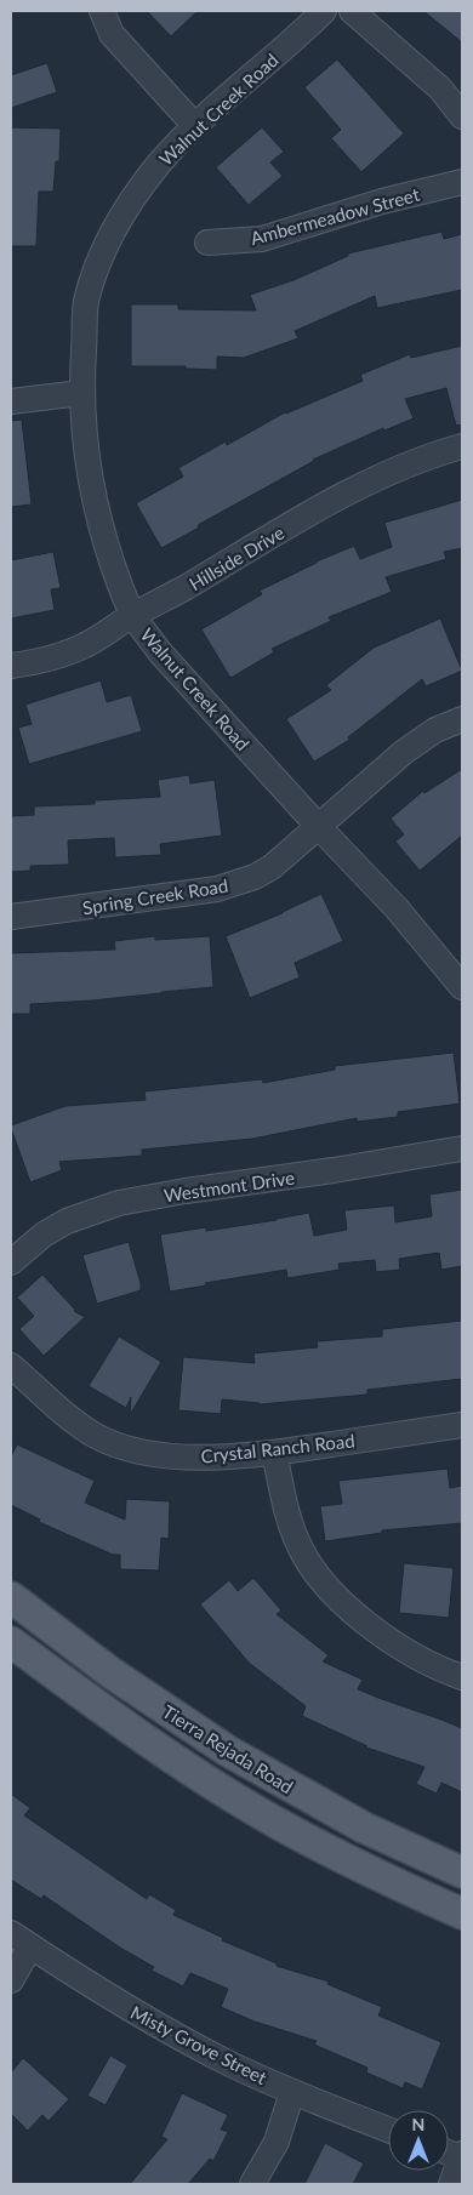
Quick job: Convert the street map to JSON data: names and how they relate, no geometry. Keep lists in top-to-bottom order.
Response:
{
  "streets": {
    "main road": ["Tierra Rejada Road"],
    "street": [
      "Walnut Creek Road",
      "Ambermeadow Street",
      "Hillside Drive",
      "Spring Creek Road",
      "Westmont Drive",
      "Crystal Ranch Road",
      "Misty Grove Street"
    ]
  },
  "crossings": [
    ["Walnut Creek Road", "Hillside Drive"],
    ["Walnut Creek Road", "Spring Creek Road"]
  ],
  "north": "top"
}
